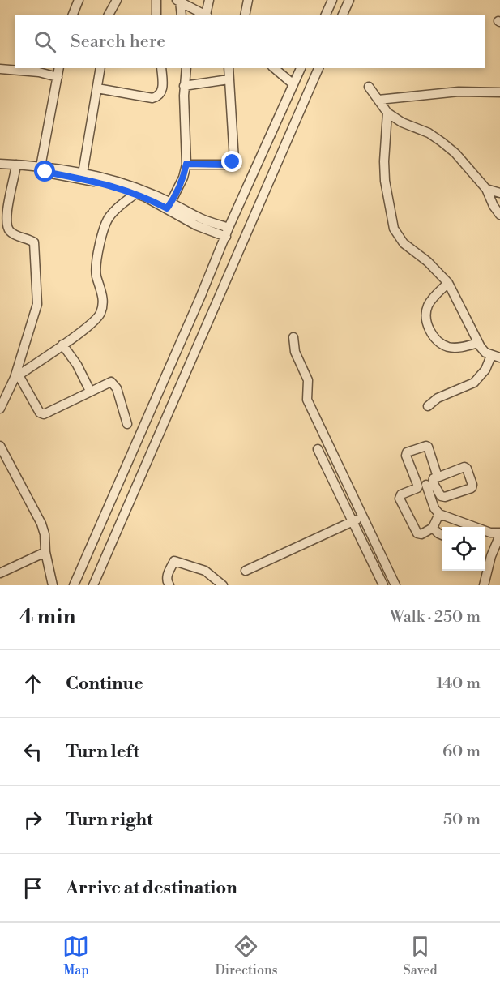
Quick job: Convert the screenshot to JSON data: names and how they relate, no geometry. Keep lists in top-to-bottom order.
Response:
{
  "page": {
    "search": "Search here",
    "heading": ["4 min", "Walk · 250 m"],
    "list": [
      ["Continue", "140 m"],
      ["Turn left", "60 m"],
      ["Turn right", "50 m"],
      "Arrive at destination"
    ],
    "nav": ["Map", "Directions", "Saved"]
  }
}
